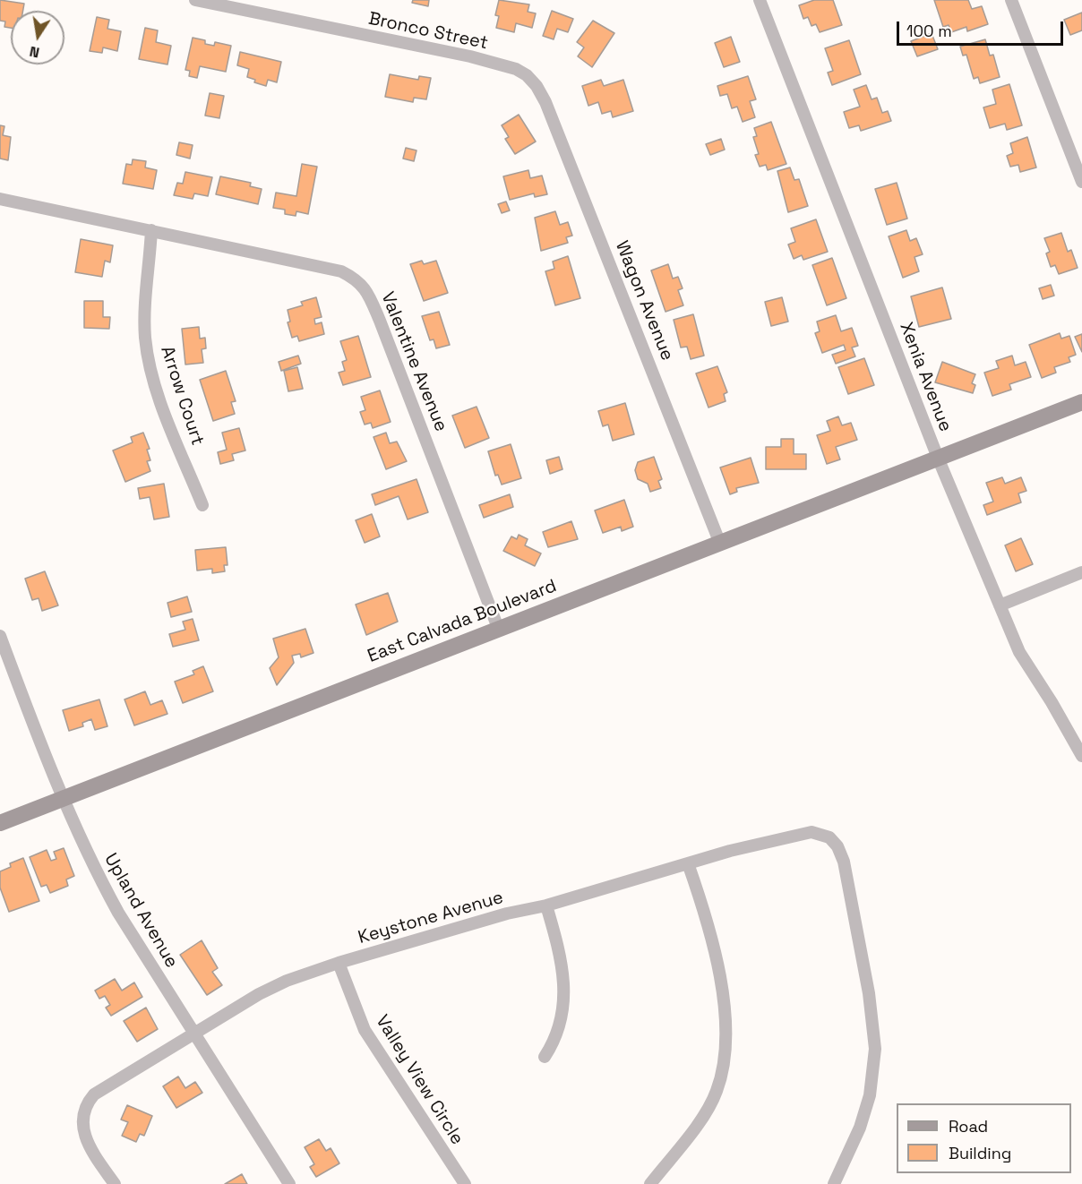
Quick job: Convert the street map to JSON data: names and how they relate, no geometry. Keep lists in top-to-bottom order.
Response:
{
  "streets": {
    "main road": ["East Calvada Boulevard"],
    "street": [
      "Bronco Street",
      "Wagon Avenue",
      "Valentine Avenue",
      "Xenia Avenue",
      "Arrow Court",
      "Upland Avenue",
      "Keystone Avenue",
      "Valley View Circle"
    ]
  },
  "crossings": [
    ["Bronco Street", "Wagon Avenue"],
    ["Wagon Avenue", "East Calvada Boulevard"],
    ["Valentine Avenue", "Arrow Court"],
    ["Valentine Avenue", "East Calvada Boulevard"],
    ["Xenia Avenue", "East Calvada Boulevard"],
    ["East Calvada Boulevard", "Upland Avenue"],
    ["Upland Avenue", "Keystone Avenue"],
    ["Keystone Avenue", "Valley View Circle"]
  ],
  "legend": ["Road", "Building"],
  "scale_bar": "100 m",
  "north": "bottom"
}
